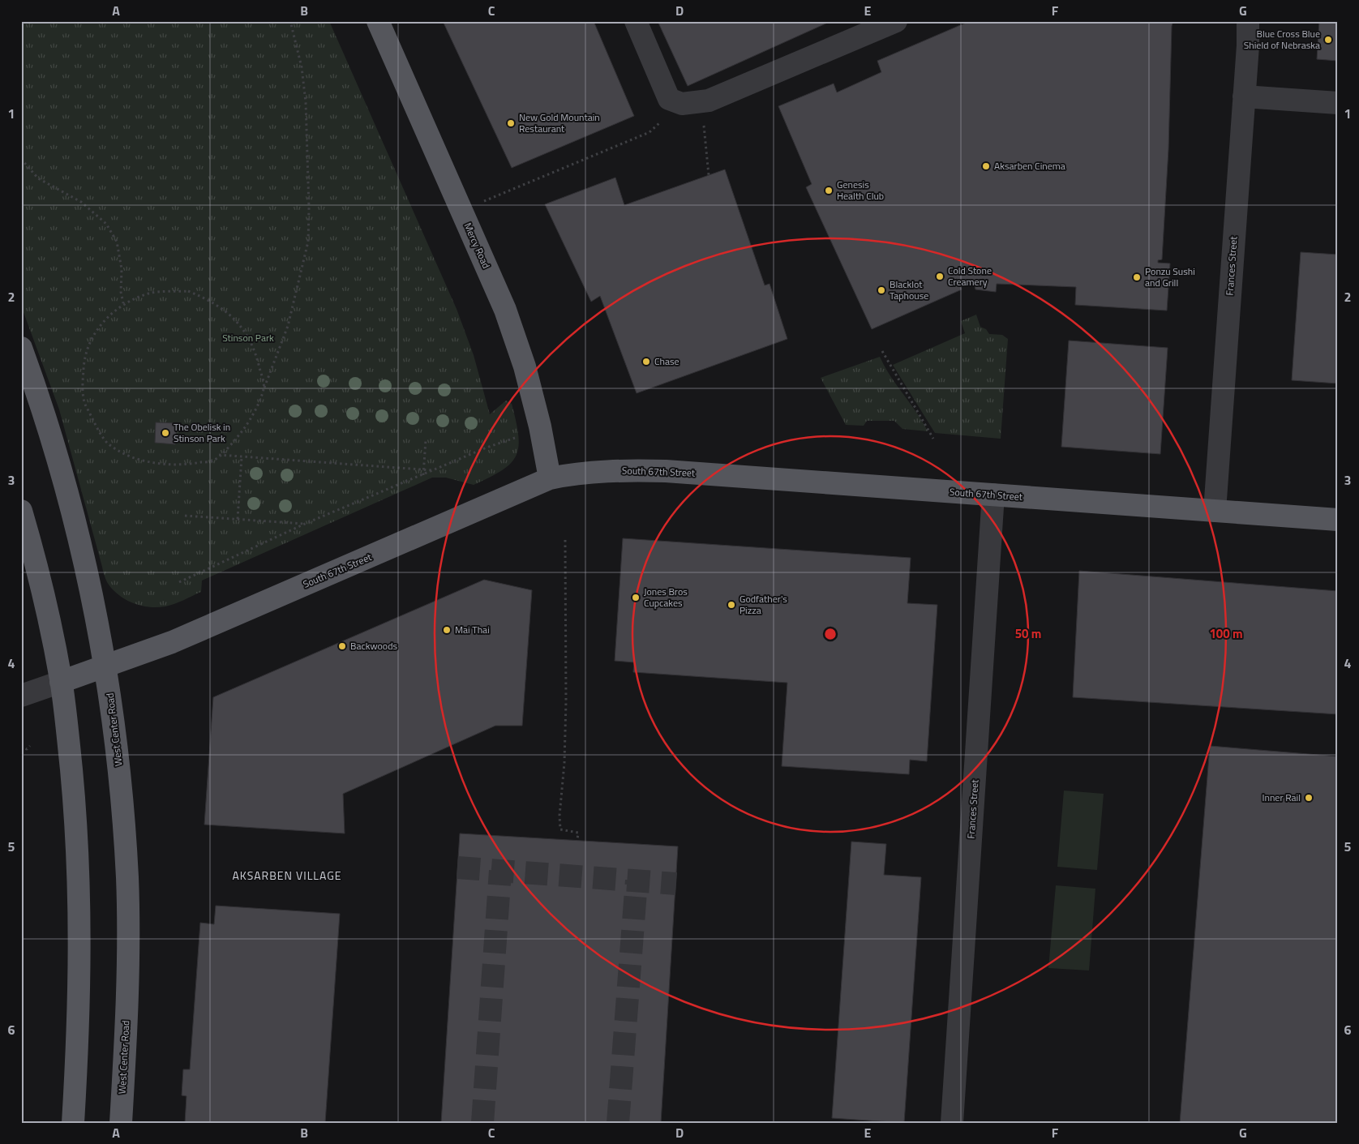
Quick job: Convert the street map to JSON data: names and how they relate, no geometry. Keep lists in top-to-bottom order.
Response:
{
  "streets": {
    "main road": ["Mercy Road", "South 67th Street", "West Center Road"],
    "street": ["Frances Street"]
  },
  "crossings": [
    ["Mercy Road", "South 67th Street"],
    ["Frances Street", "South 67th Street"],
    ["South 67th Street", "West Center Road"]
  ],
  "districts": ["AKSARBEN VILLAGE"],
  "parks": ["Stinson Park"],
  "places": [
    "Blue Cross Blue Shield of Nebraska",
    "New Gold Mountain Restaurant",
    "Aksarben Cinema",
    "Genesis Health Club",
    "Cold Stone Creamery",
    "Ponzu Sushi and Grill",
    "Blacklot Taphouse",
    "Chase",
    "The Obelisk in Stinson Park",
    "Jones Bros Cupcakes",
    "Godfather's Pizza",
    "Mai Thai",
    "Backwoods",
    "Inner Rail"
  ],
  "grid": {
    "columns": [
      "A",
      "B",
      "C",
      "D",
      "E",
      "F",
      "G"
    ],
    "rows": [
      "1",
      "2",
      "3",
      "4",
      "5",
      "6"
    ]
  },
  "rings": ["50 m", "100 m"]
}
